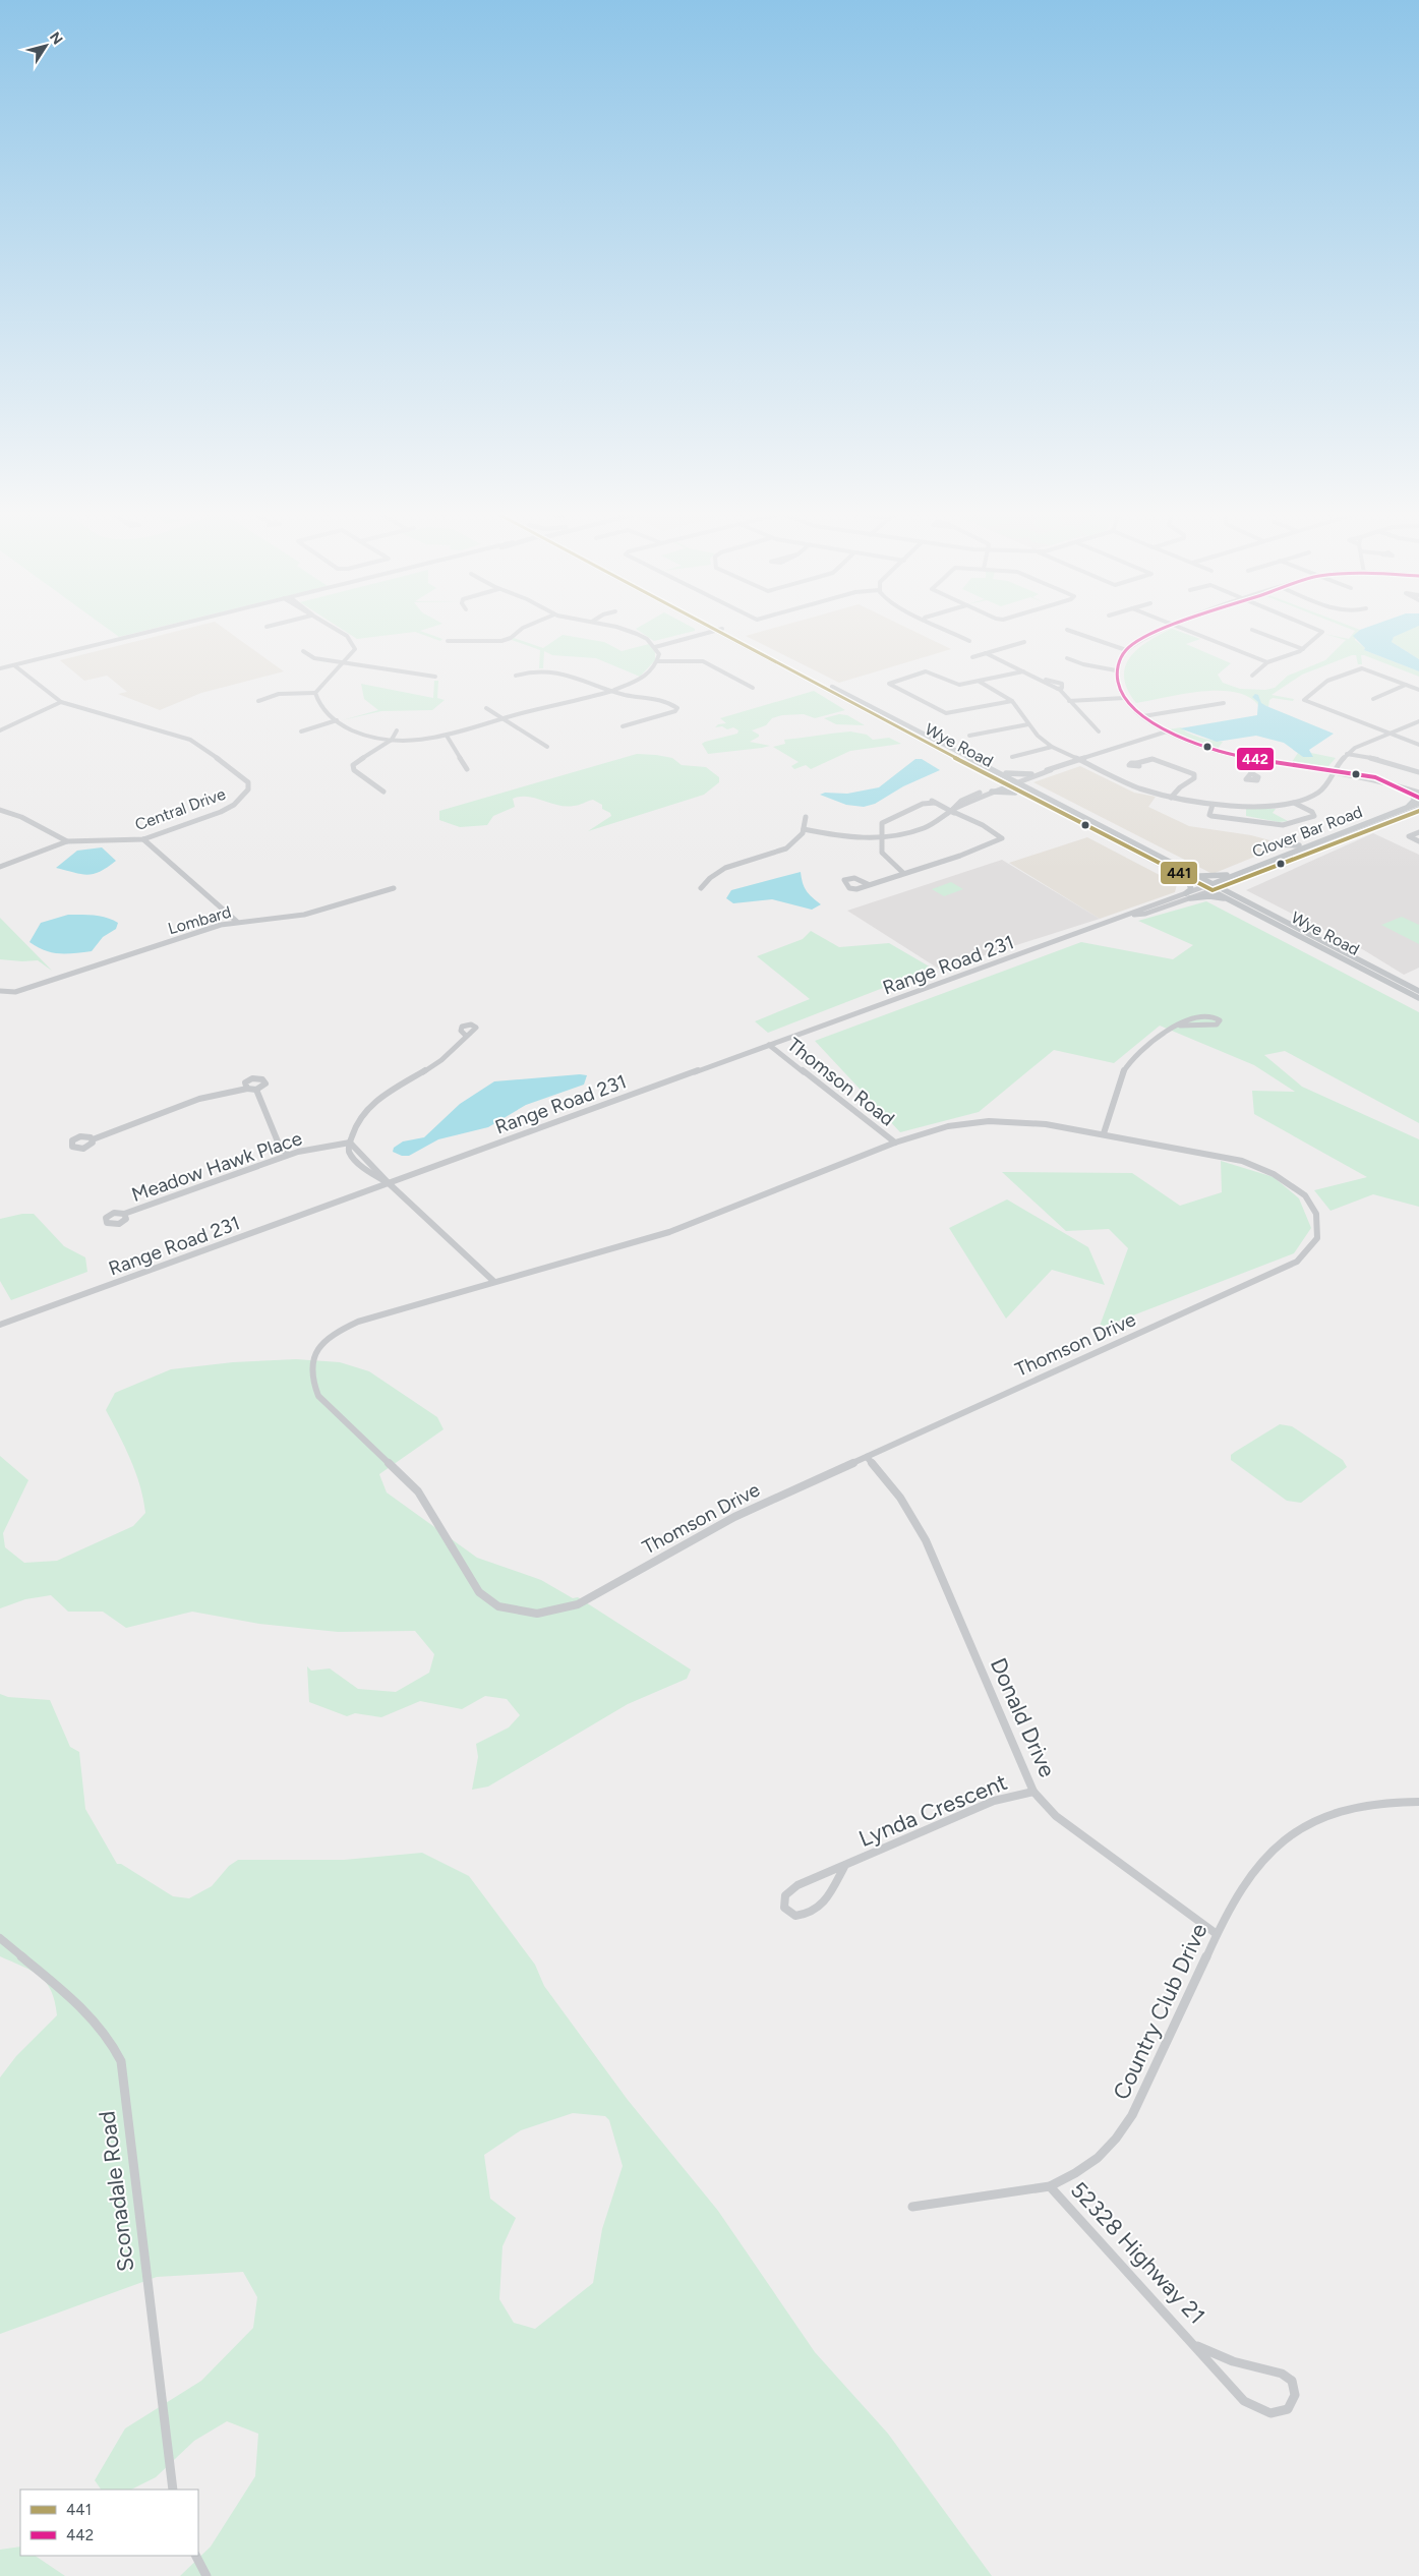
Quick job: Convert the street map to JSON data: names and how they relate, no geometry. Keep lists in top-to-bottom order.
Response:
{
  "streets": {
    "main road": ["Wye Road", "Clover Bar Road"],
    "street": [
      "Central Drive",
      "Lombard",
      "Range Road 231",
      "Thomson Road",
      "Meadow Hawk Place",
      "Thomson Drive",
      "Donald Drive",
      "Lynda Crescent",
      "Country Club Drive",
      "Sconadale Road",
      "52328 Highway 21"
    ]
  },
  "crossings": [
    ["Wye Road", "Clover Bar Road"],
    ["Wye Road", "Range Road 231"],
    ["Clover Bar Road", "Range Road 231"],
    ["Range Road 231", "Thomson Road"],
    ["Thomson Road", "Thomson Drive"],
    ["Thomson Drive", "Donald Drive"],
    ["Donald Drive", "Lynda Crescent"],
    ["Donald Drive", "Country Club Drive"],
    ["Country Club Drive", "52328 Highway 21"]
  ],
  "lines": ["transit line 441", "transit line 442"],
  "legend": ["441", "442"],
  "north": "top right"
}
